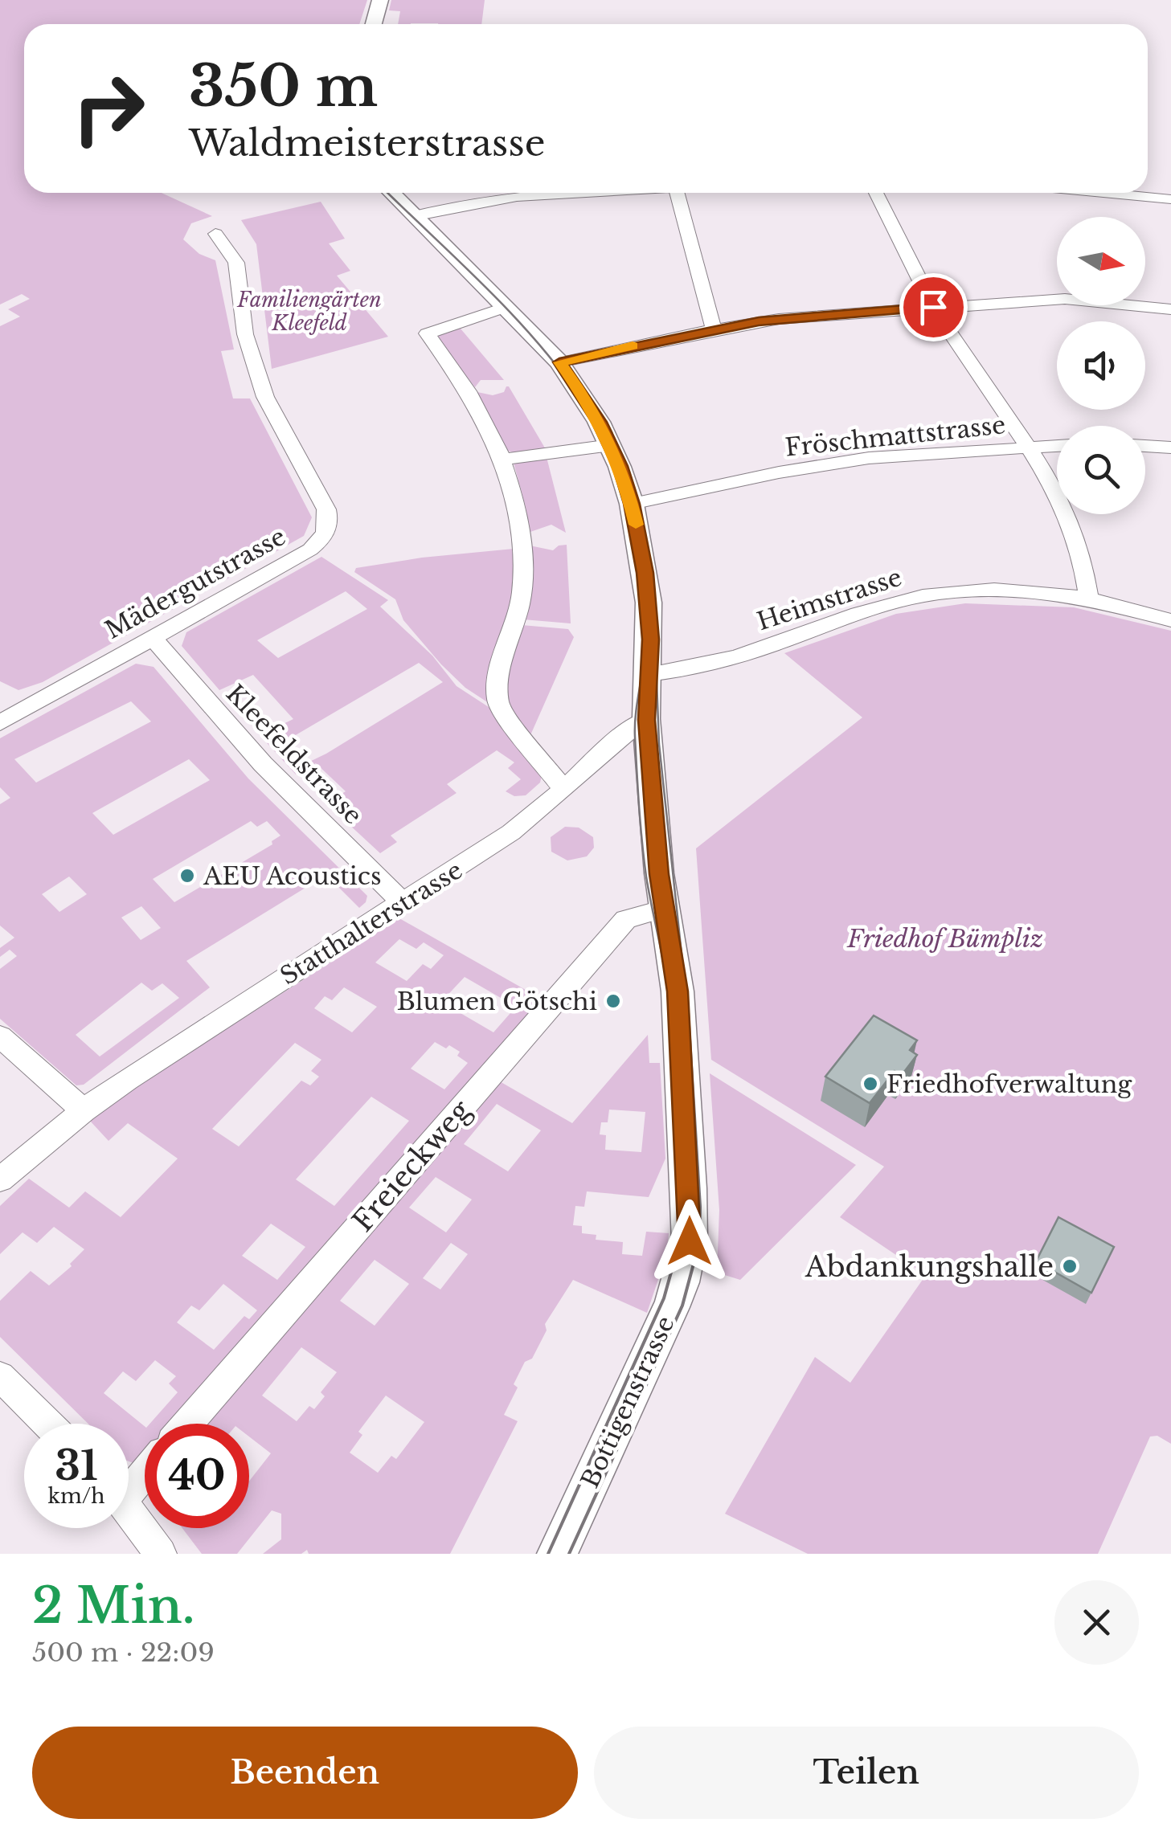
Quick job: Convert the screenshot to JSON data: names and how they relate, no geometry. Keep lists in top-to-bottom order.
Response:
{
  "streets": {
    "street": [
      "Fröschmattstrasse",
      "Mädergutstrasse",
      "Heimstrasse",
      "Kleefeldstrasse",
      "Statthalterstrasse",
      "Freieckweg",
      "Bottigenstrasse"
    ]
  },
  "crossings": [
    ["Fröschmattstrasse", "Bottigenstrasse"],
    ["Mädergutstrasse", "Kleefeldstrasse"],
    ["Heimstrasse", "Bottigenstrasse"],
    ["Kleefeldstrasse", "Statthalterstrasse"],
    ["Statthalterstrasse", "Bottigenstrasse"],
    ["Freieckweg", "Bottigenstrasse"]
  ],
  "parks": ["Familiengärten Kleefeld", "Friedhof Bümpliz"],
  "places": [
    "AEU Acoustics",
    "Blumen Götschi",
    "Friedhofverwaltung",
    "Abdankungshalle"
  ],
  "north": "right",
  "page": {
    "turn": ["350 m", "Waldmeisterstrasse"],
    "speed": "31 km/h",
    "limit": "40",
    "heading": ["2 Min.", "500 m · 22:09"],
    "buttons": ["Beenden", "Teilen"]
  }
}
